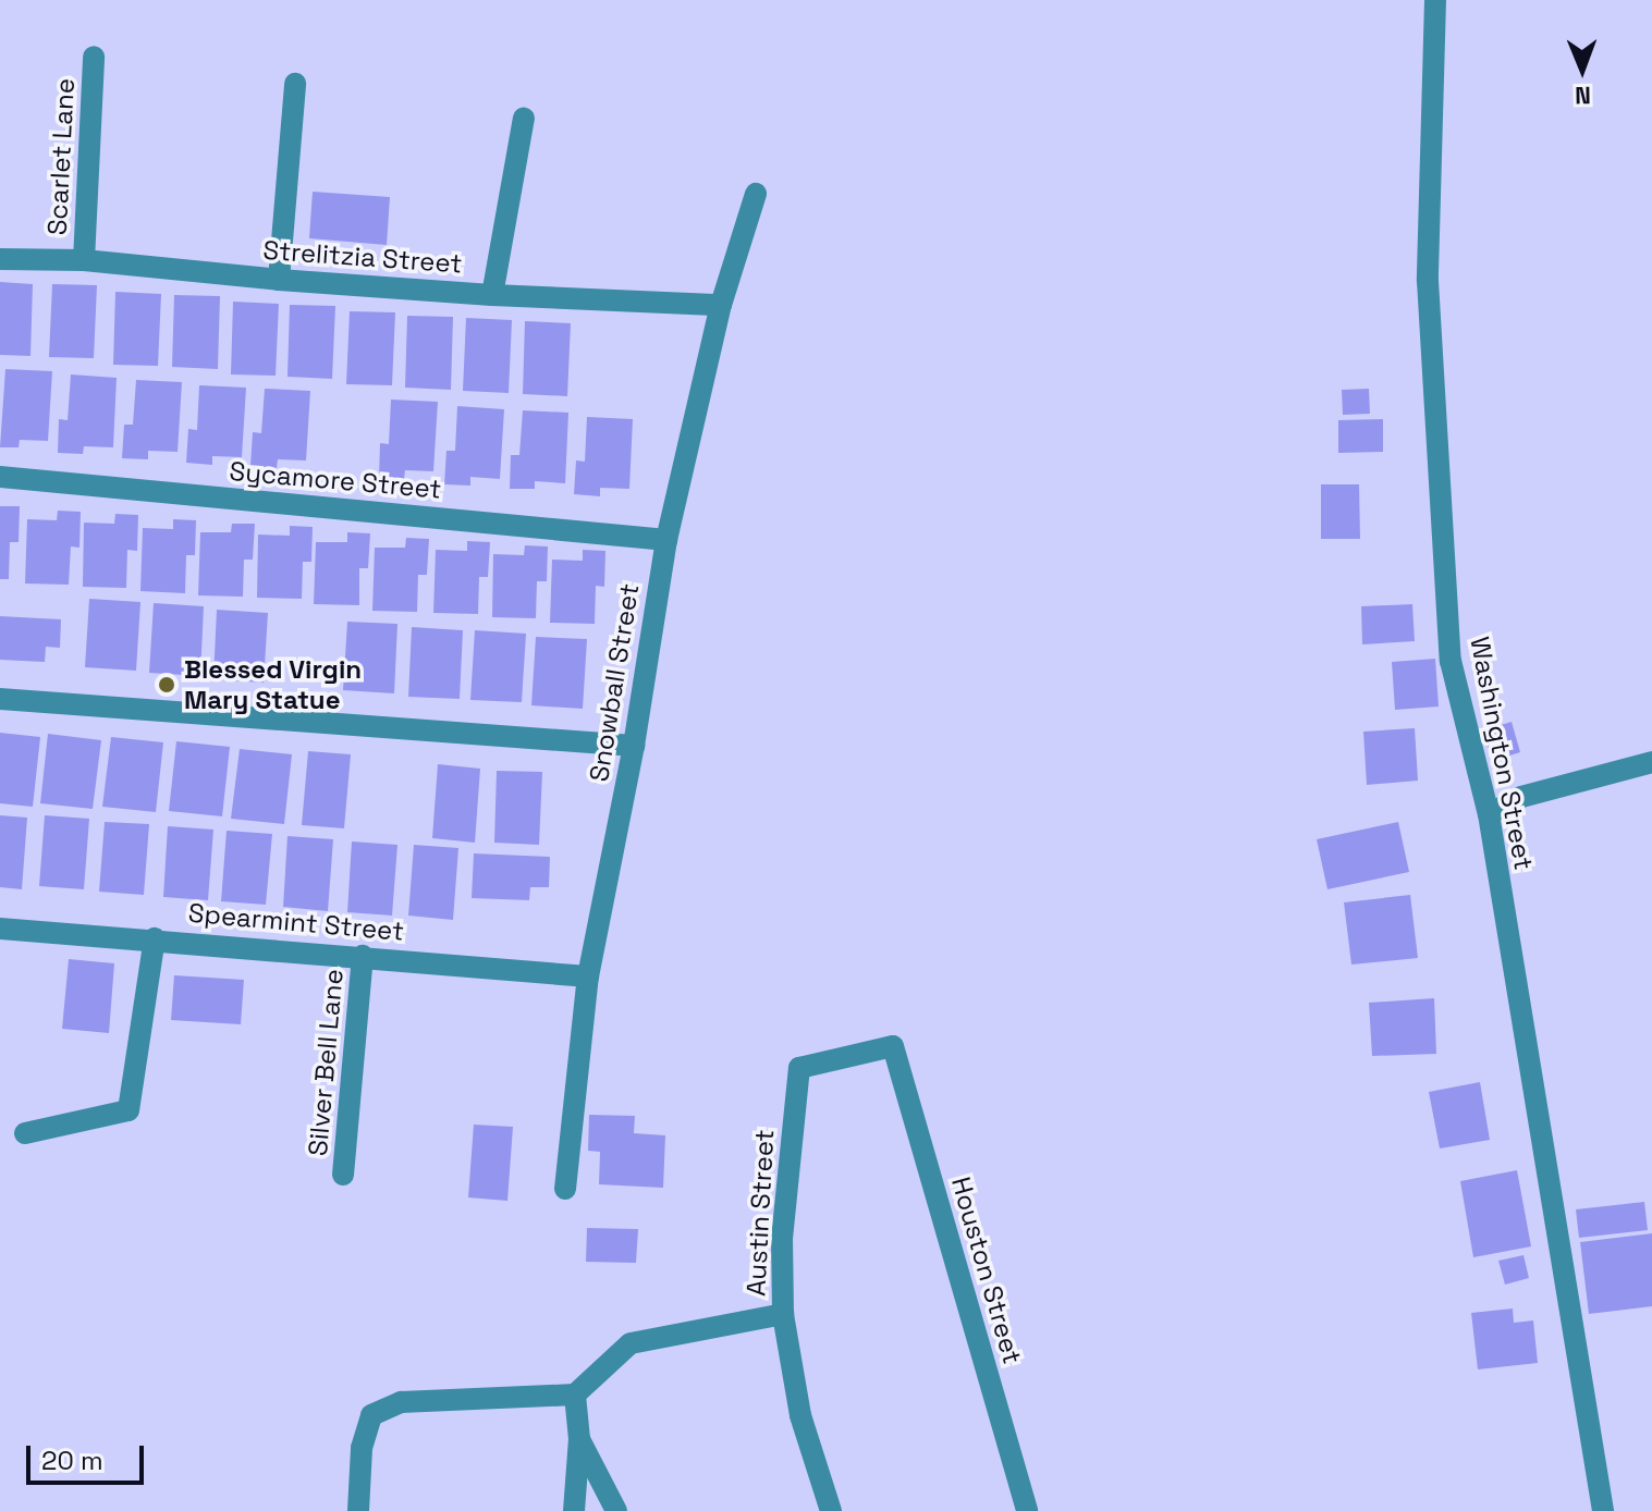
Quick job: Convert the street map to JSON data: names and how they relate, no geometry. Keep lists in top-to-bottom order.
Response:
{
  "streets": {
    "street": [
      "Scarlet Lane",
      "Strelitzia Street",
      "Sycamore Street",
      "Snowball Street",
      "Washington Street",
      "Spearmint Street",
      "Silver Bell Lane",
      "Austin Street",
      "Houston Street"
    ]
  },
  "crossings": [
    ["Scarlet Lane", "Strelitzia Street"],
    ["Strelitzia Street", "Snowball Street"],
    ["Sycamore Street", "Snowball Street"],
    ["Snowball Street", "Spearmint Street"],
    ["Spearmint Street", "Silver Bell Lane"],
    ["Austin Street", "Houston Street"]
  ],
  "places": ["Blessed Virgin Mary Statue"],
  "scale_bar": "20 m",
  "north": "bottom"
}
